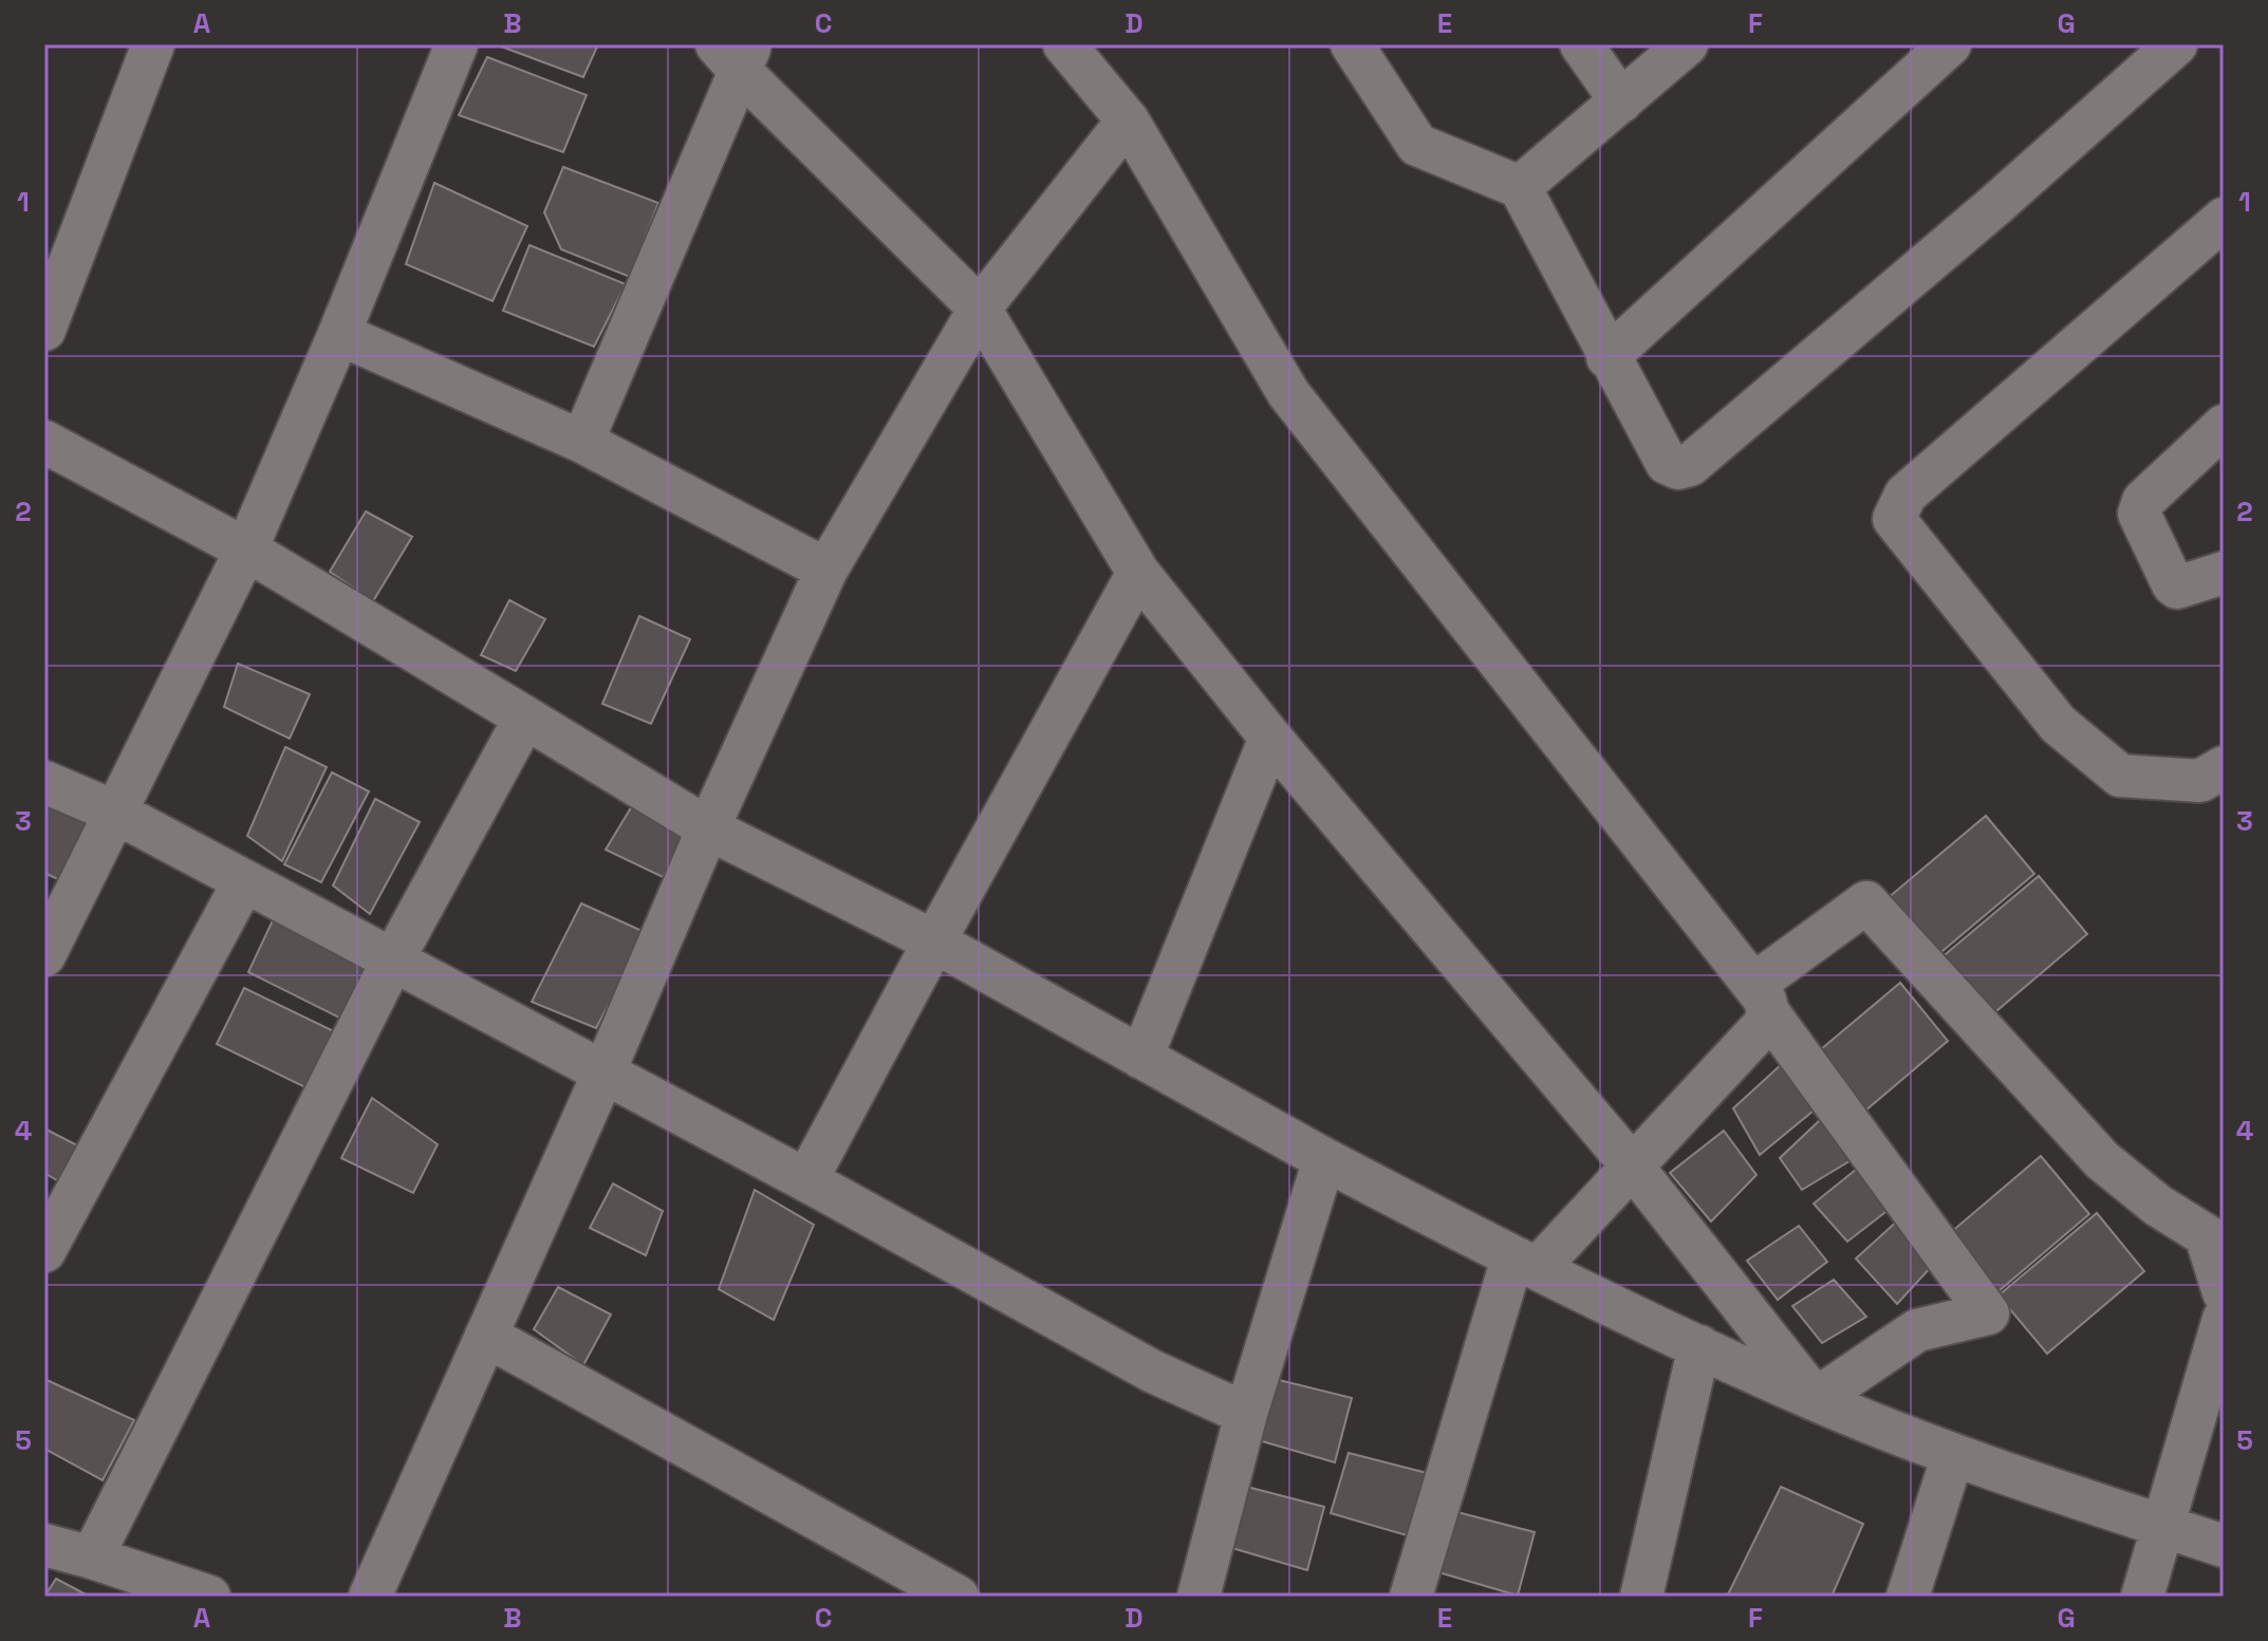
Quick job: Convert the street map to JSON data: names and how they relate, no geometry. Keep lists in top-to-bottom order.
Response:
{
  "grid": {
    "columns": [
      "A",
      "B",
      "C",
      "D",
      "E",
      "F",
      "G"
    ],
    "rows": [
      "1",
      "2",
      "3",
      "4",
      "5"
    ]
  }
}
